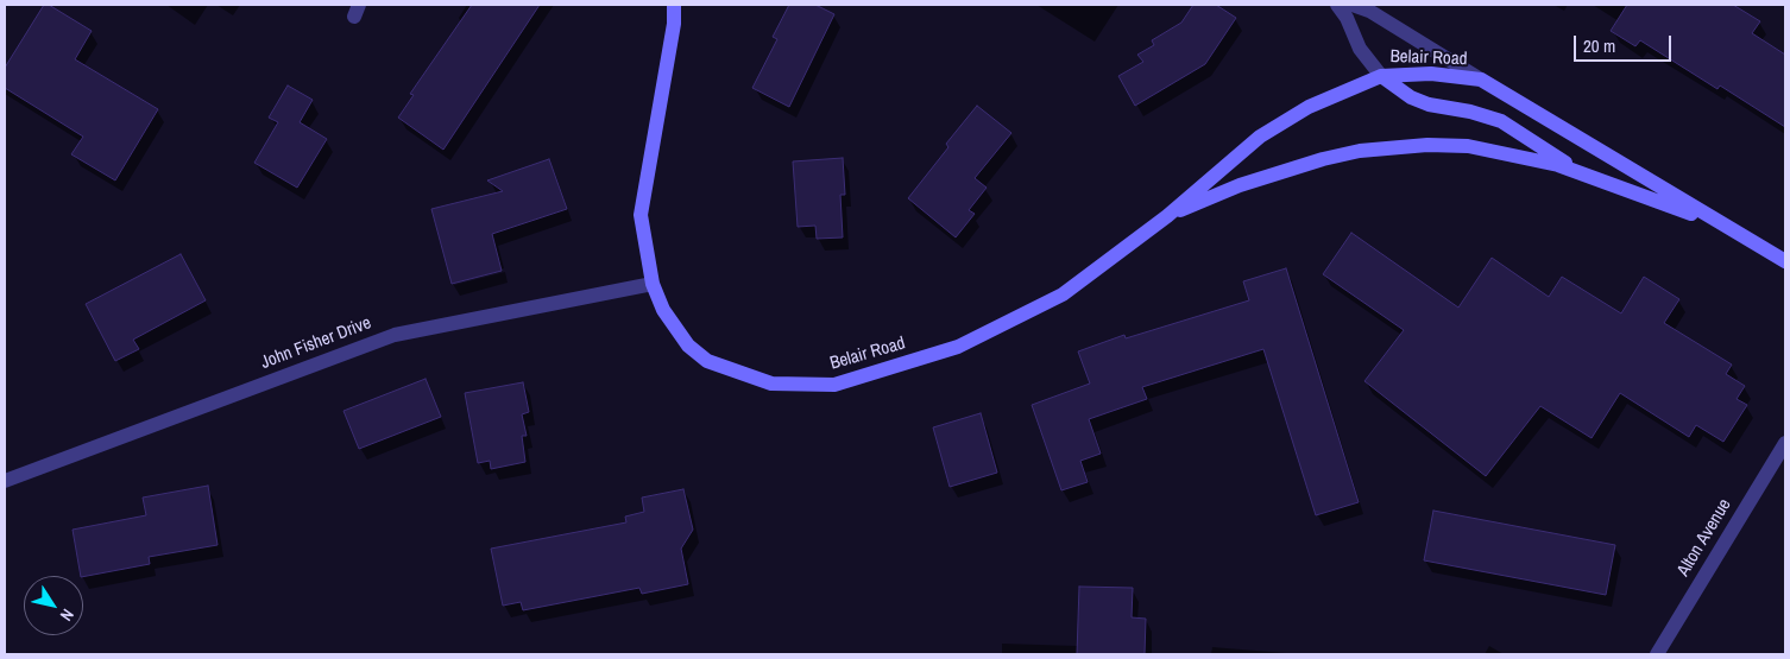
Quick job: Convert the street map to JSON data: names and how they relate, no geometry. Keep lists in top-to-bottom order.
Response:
{
  "streets": {
    "main road": ["Belair Road"],
    "street": ["John Fisher Drive", "Alton Avenue"]
  },
  "crossings": [
    ["Belair Road", "John Fisher Drive"]
  ],
  "scale_bar": "20 m",
  "north": "bottom right"
}
